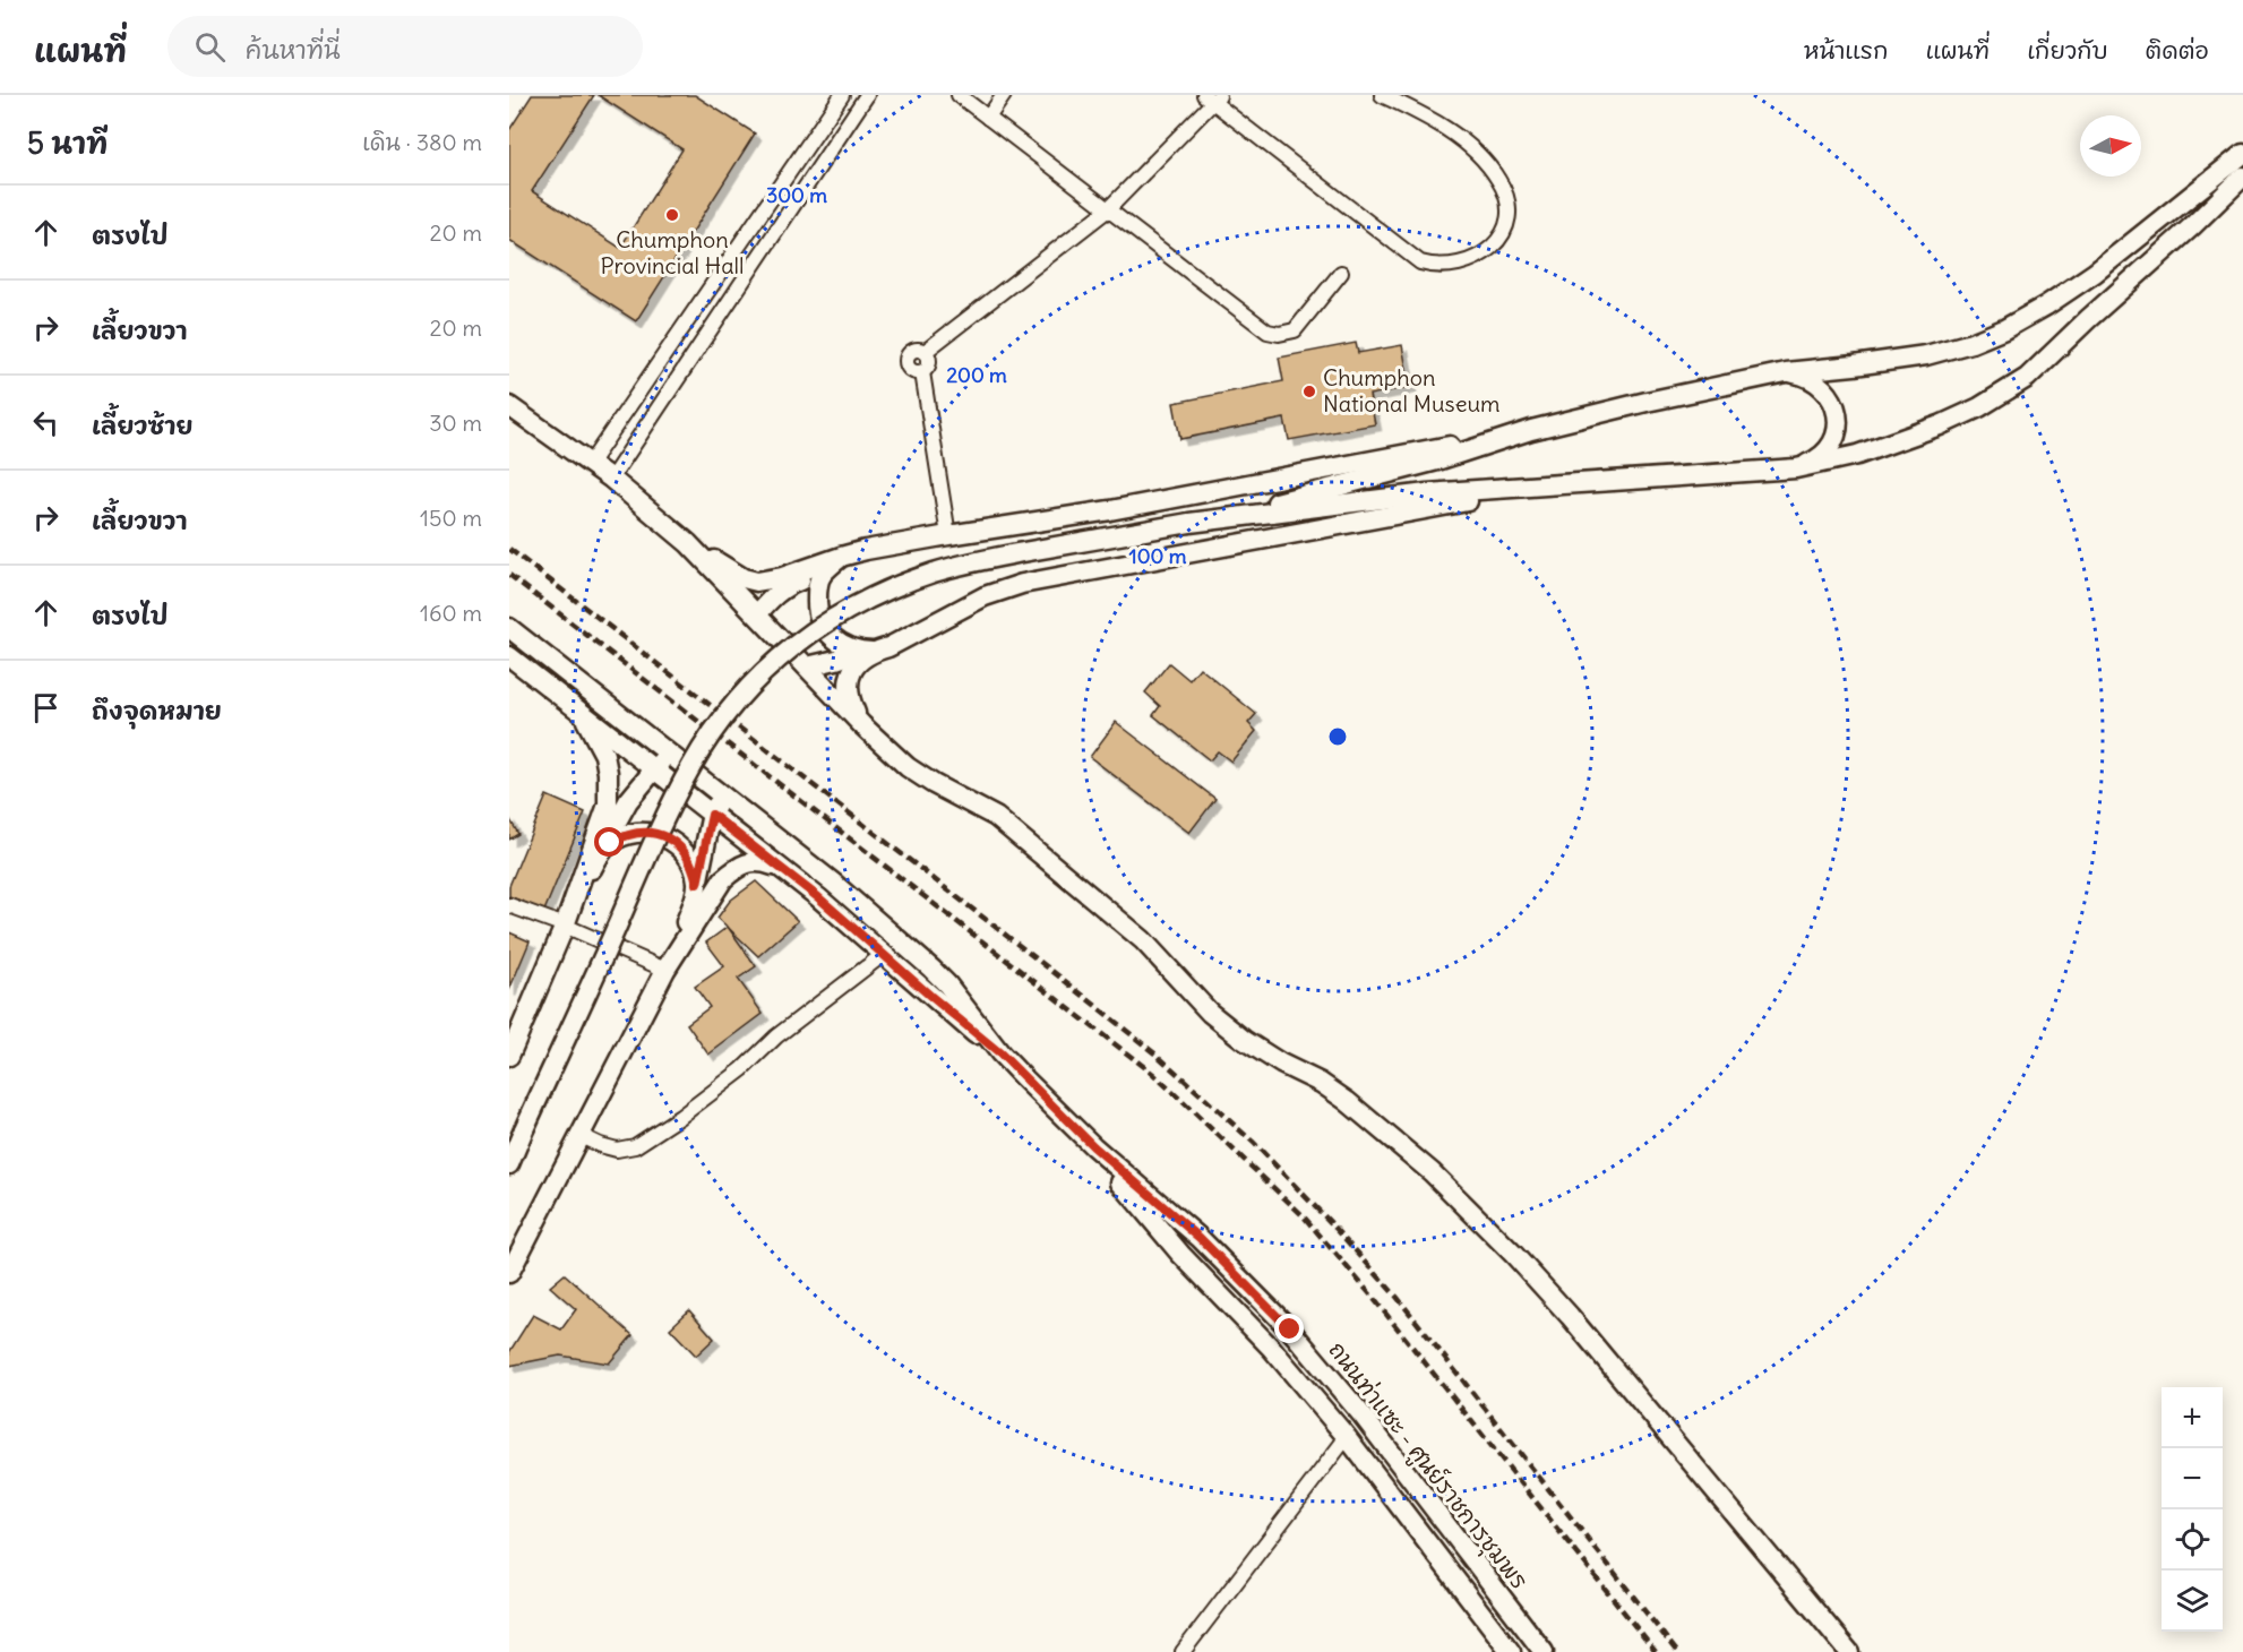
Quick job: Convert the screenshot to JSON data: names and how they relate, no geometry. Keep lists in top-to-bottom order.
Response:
{
  "streets": {
    "main road": ["ถนนท่าแซะ - ศูนย์ราชการชุมพร"]
  },
  "places": ["Chumphon Provincial Hall", "Chumphon National Museum"],
  "north": "right",
  "page": {
    "header": "แผนที่",
    "search": "ค้นหาที่นี่",
    "nav": [
      "หน้าแรก",
      "แผนที่",
      "เกี่ยวกับ",
      "ติดต่อ"
    ],
    "heading": ["5 นาที", "เดิน · 380 m"],
    "list": [
      ["ตรงไป", "20 m"],
      ["เลี้ยวขวา", "20 m"],
      ["เลี้ยวซ้าย", "30 m"],
      ["เลี้ยวขวา", "150 m"],
      ["ตรงไป", "160 m"],
      "ถึงจุดหมาย"
    ],
    "map_buttons": ["+", "−"]
  },
  "rings": ["300 m", "200 m", "100 m"]
}
